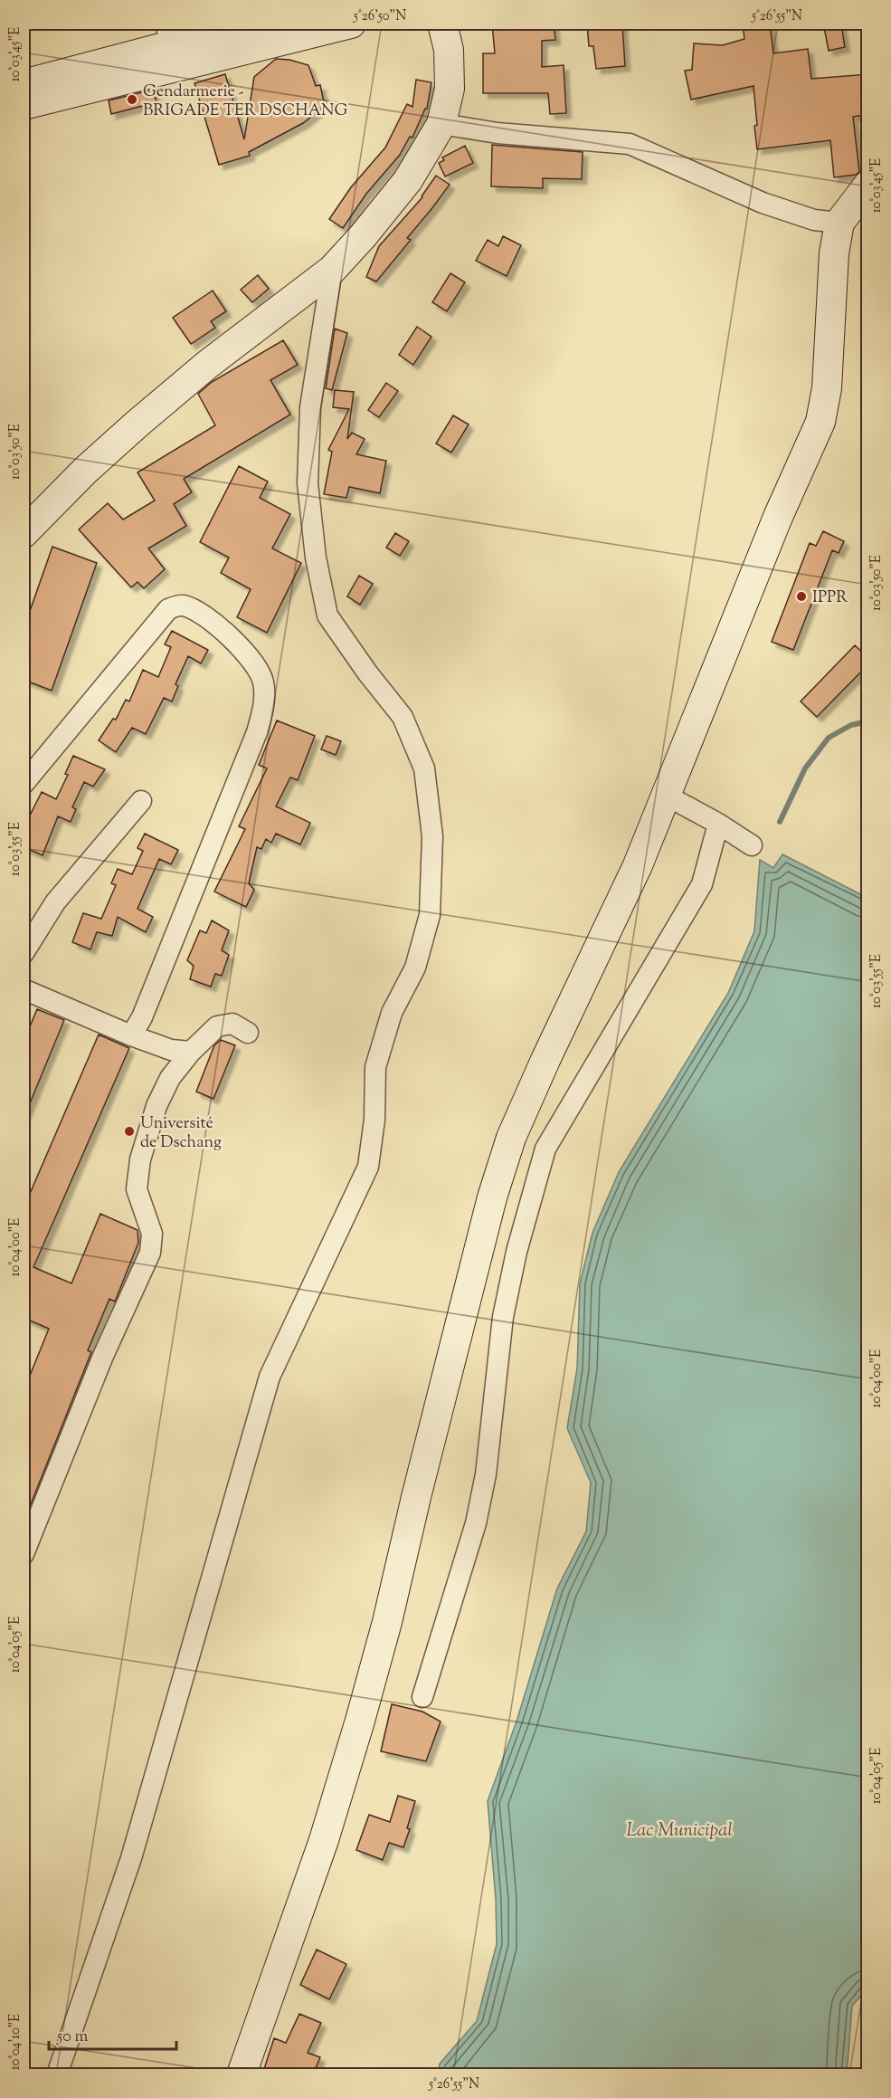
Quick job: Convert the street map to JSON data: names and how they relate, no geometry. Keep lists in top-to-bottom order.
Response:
{
  "water": ["Lac Municipal"],
  "places": ["Gendarmerie - BRIGADE TER DSCHANG", "IPPR", "Université de Dschang"],
  "scale_bar": "50 m",
  "coordinates": [
    "5°26'50\"N",
    "5°26'55\"N",
    "10°03'45\"E",
    "10°03'50\"E",
    "10°03'55\"E",
    "10°04'00\"E",
    "10°04'05\"E",
    "10°04'10\"E"
  ]
}
